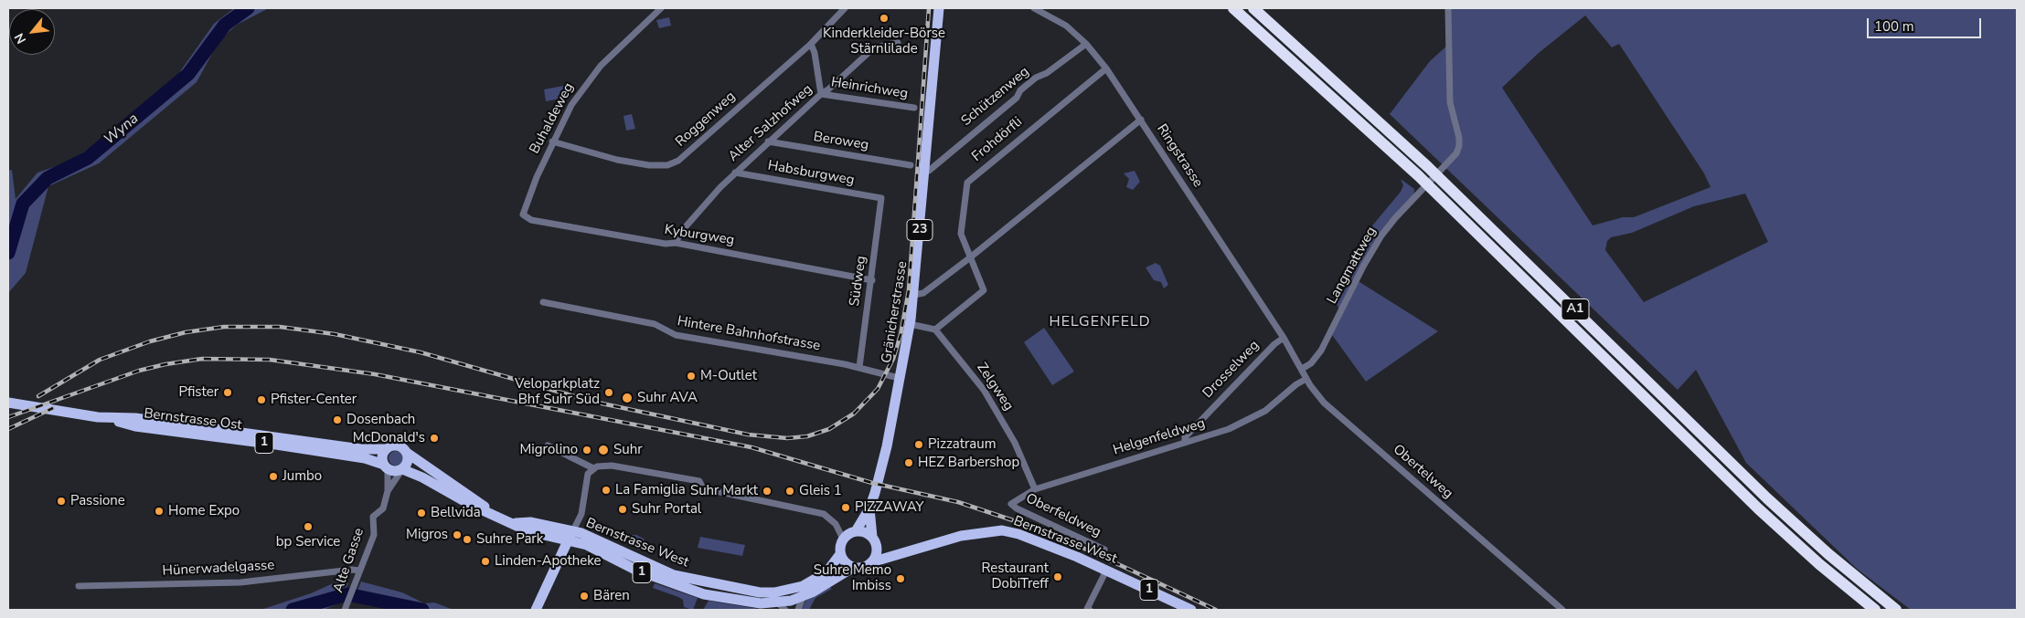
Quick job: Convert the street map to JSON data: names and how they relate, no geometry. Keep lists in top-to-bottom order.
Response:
{
  "streets": {
    "highway": ["A1"],
    "main road": [
      "23",
      "Gränicherstrasse",
      "Bernstrasse Ost",
      "1",
      "Bernstrasse West"
    ],
    "street": [
      "Heinrichweg",
      "Schützenweg",
      "Buhaldeweg",
      "Roggenweg",
      "Alter Salzhofweg",
      "Frohdörfli",
      "Beroweg",
      "Ringstrasse",
      "Habsburgweg",
      "Kyburgweg",
      "Langmattweg",
      "Südweg",
      "Hintere Bahnhofstrasse",
      "Drosselweg",
      "Zelgweg",
      "Helgenfeldweg",
      "Obertelweg",
      "Oberfeldweg",
      "Alte Gasse",
      "Hünerwadelgasse"
    ]
  },
  "crossings": [
    ["Heinrichweg", "Alter Salzhofweg"],
    ["Schützenweg", "Ringstrasse"],
    ["Schützenweg", "Gränicherstrasse"],
    ["Buhaldeweg", "Roggenweg"],
    ["Buhaldeweg", "Kyburgweg"],
    ["Alter Salzhofweg", "Beroweg"],
    ["Alter Salzhofweg", "Habsburgweg"],
    ["Alter Salzhofweg", "Kyburgweg"],
    ["Frohdörfli", "Ringstrasse"],
    ["Frohdörfli", "Zelgweg"],
    ["Ringstrasse", "Drosselweg"],
    ["Ringstrasse", "Obertelweg"],
    ["Habsburgweg", "Südweg"],
    ["Kyburgweg", "Südweg"],
    ["Langmattweg", "Obertelweg"],
    ["Südweg", "Hintere Bahnhofstrasse"],
    ["Gränicherstrasse", "Hintere Bahnhofstrasse"],
    ["Gränicherstrasse", "1"],
    ["Gränicherstrasse", "Bernstrasse West"],
    ["Drosselweg", "Helgenfeldweg"],
    ["Drosselweg", "Obertelweg"],
    ["Zelgweg", "Helgenfeldweg"],
    ["Bernstrasse Ost", "1"],
    ["Bernstrasse Ost", "Alte Gasse"],
    ["Helgenfeldweg", "Obertelweg"],
    ["Helgenfeldweg", "Oberfeldweg"],
    ["1", "Bernstrasse West"],
    ["1", "Alte Gasse"],
    ["Alte Gasse", "Hünerwadelgasse"]
  ],
  "districts": ["HELGENFELD"],
  "water": ["Wyna"],
  "places": [
    "Kinderkleider-Börse Stärnlilade",
    "M-Outlet",
    "Pfister",
    "Veloparkplatz Bhf Suhr Süd",
    "Suhr AVA",
    "Pfister-Center",
    "Dosenbach",
    "McDonald's",
    "Pizzatraum",
    "Migrolino",
    "Suhr",
    "HEZ Barbershop",
    "Jumbo",
    "La Famiglia",
    "Suhr Markt",
    "Gleis 1",
    "Passione",
    "PIZZAWAY",
    "Suhr Portal",
    "Home Expo",
    "Bellvida",
    "bp Service",
    "Migros",
    "Suhre Park",
    "Linden-Apotheke",
    "Restaurant DobiTreff",
    "Suhre Memo Imbiss",
    "Bären"
  ],
  "scale_bar": "100 m",
  "north": "bottom left"
}
